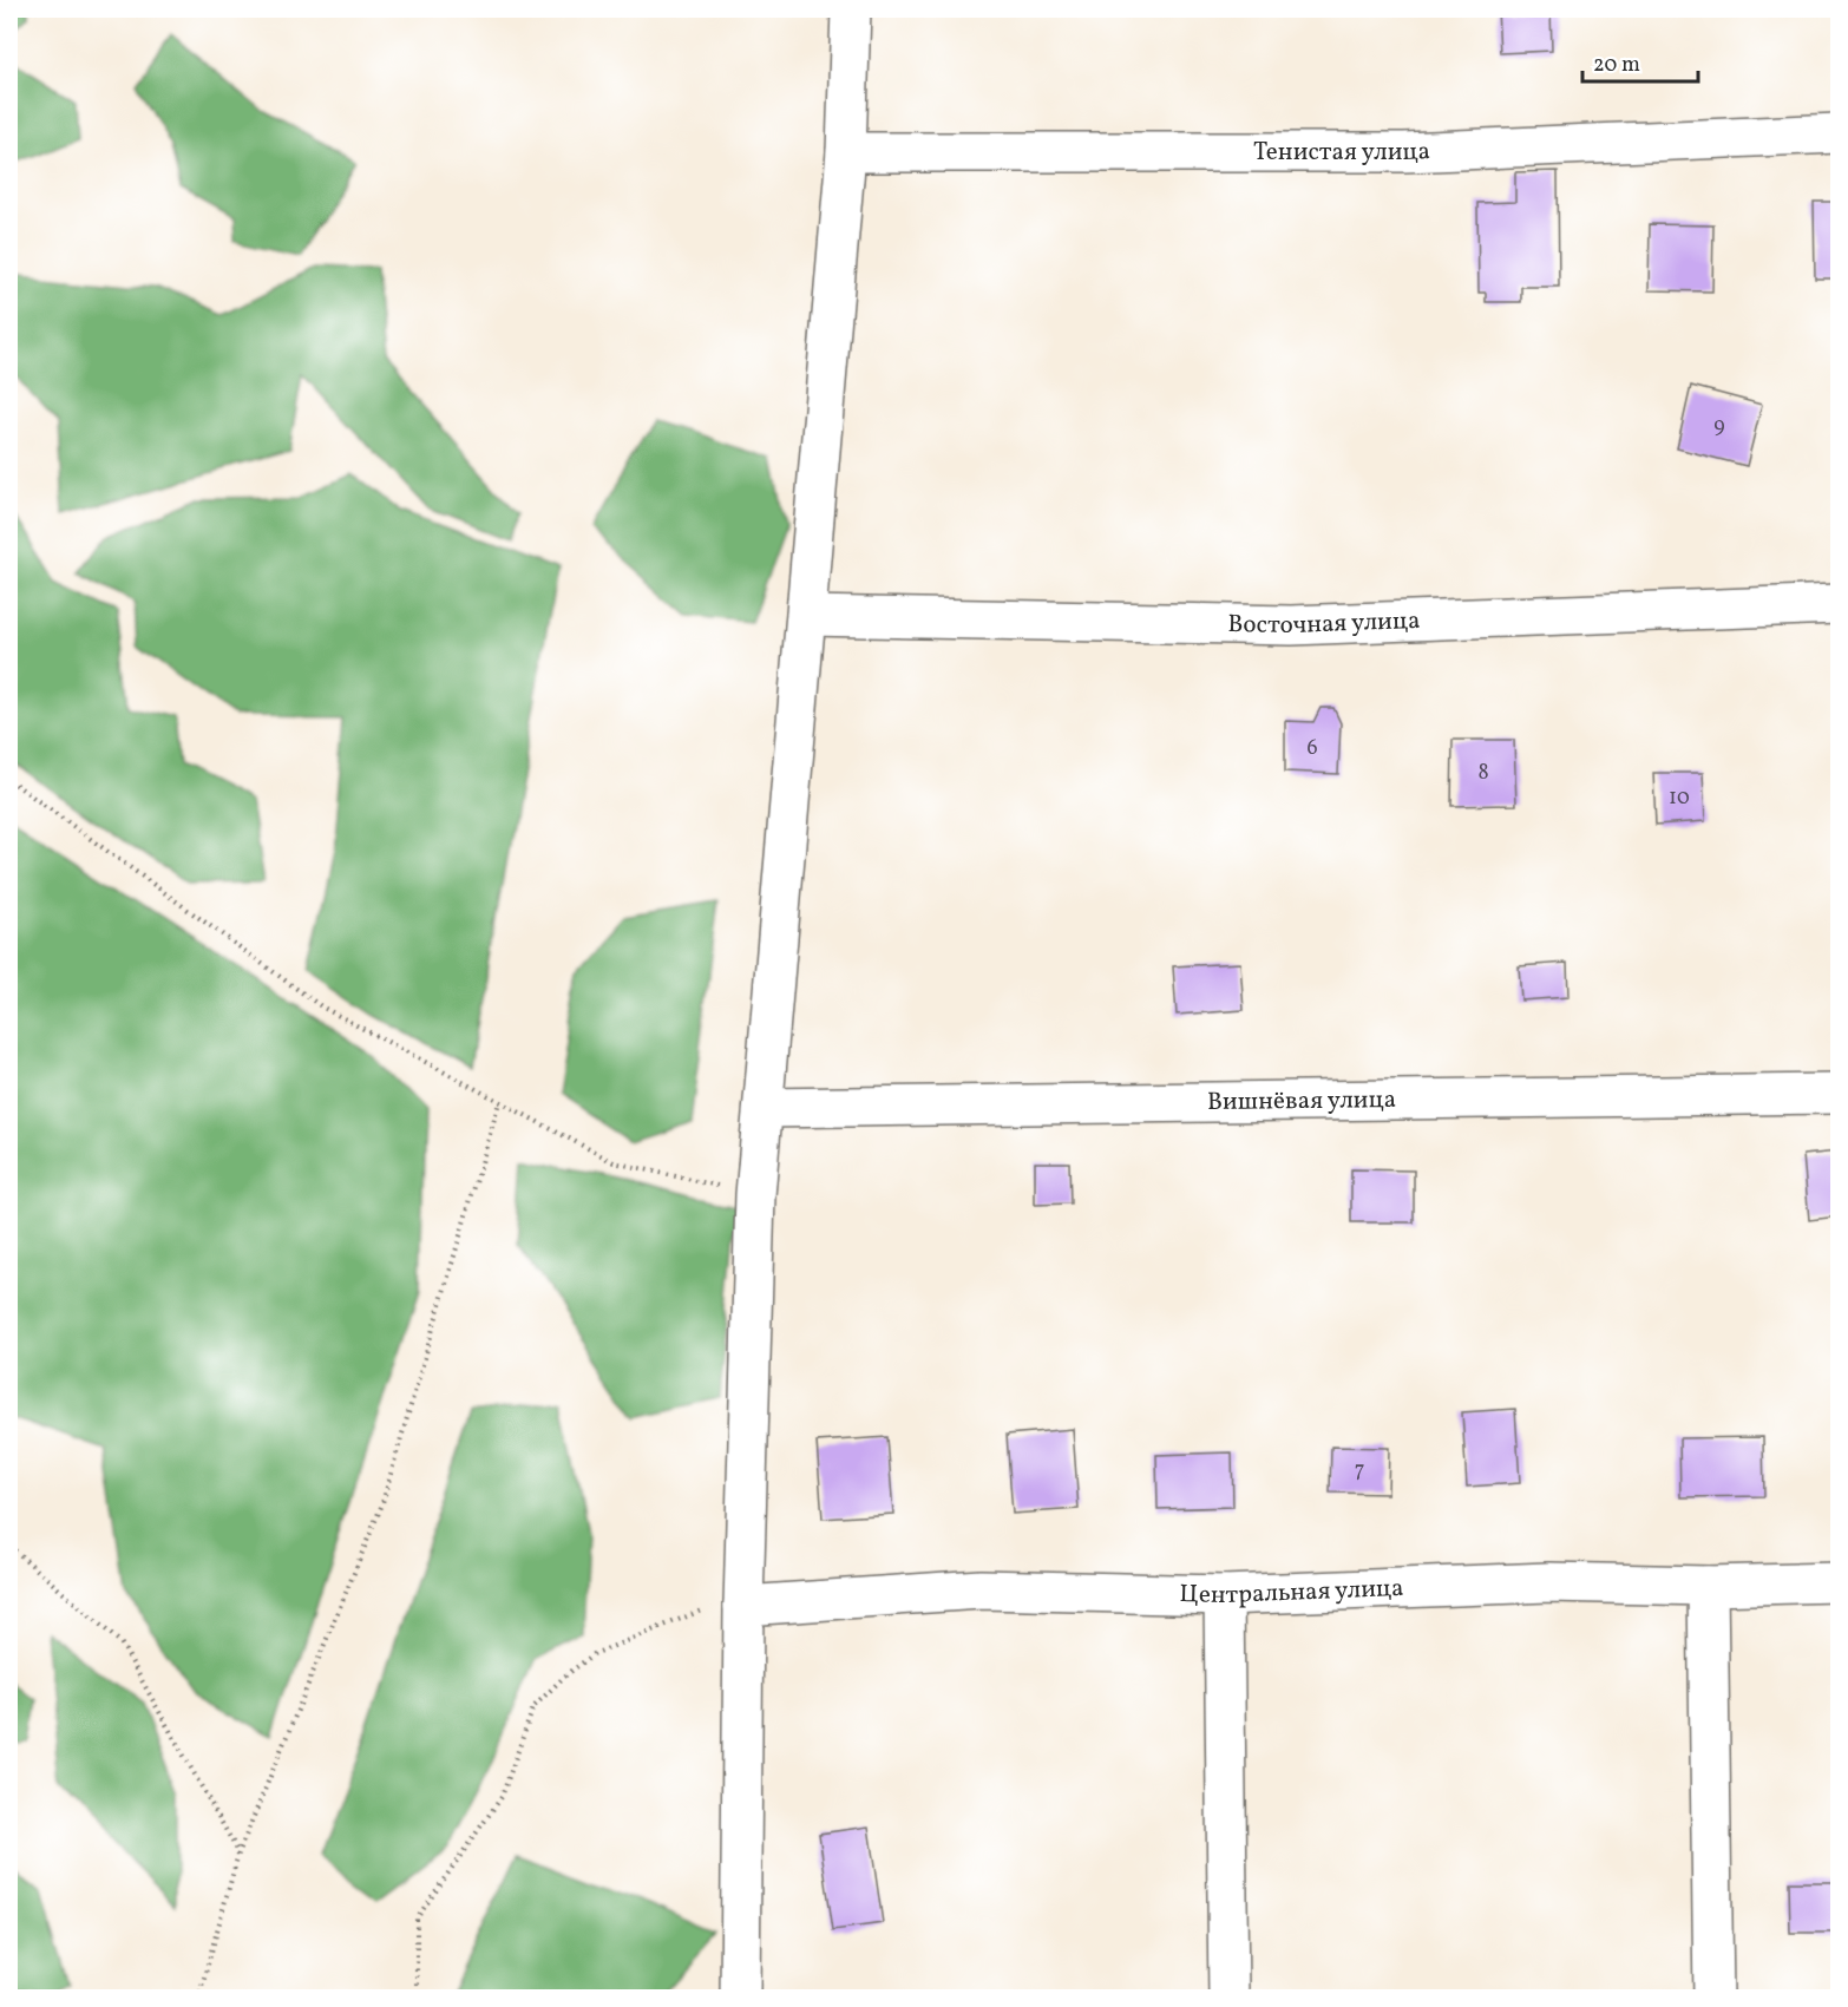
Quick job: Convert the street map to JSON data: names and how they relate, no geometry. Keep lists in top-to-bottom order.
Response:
{
  "streets": {
    "street": [
      "Тенистая улица",
      "Восточная улица",
      "Вишнёвая улица",
      "Центральная улица"
    ]
  },
  "house_numbers": [
    "9",
    "6",
    "8",
    "10",
    "7"
  ],
  "scale_bar": "20 m"
}
